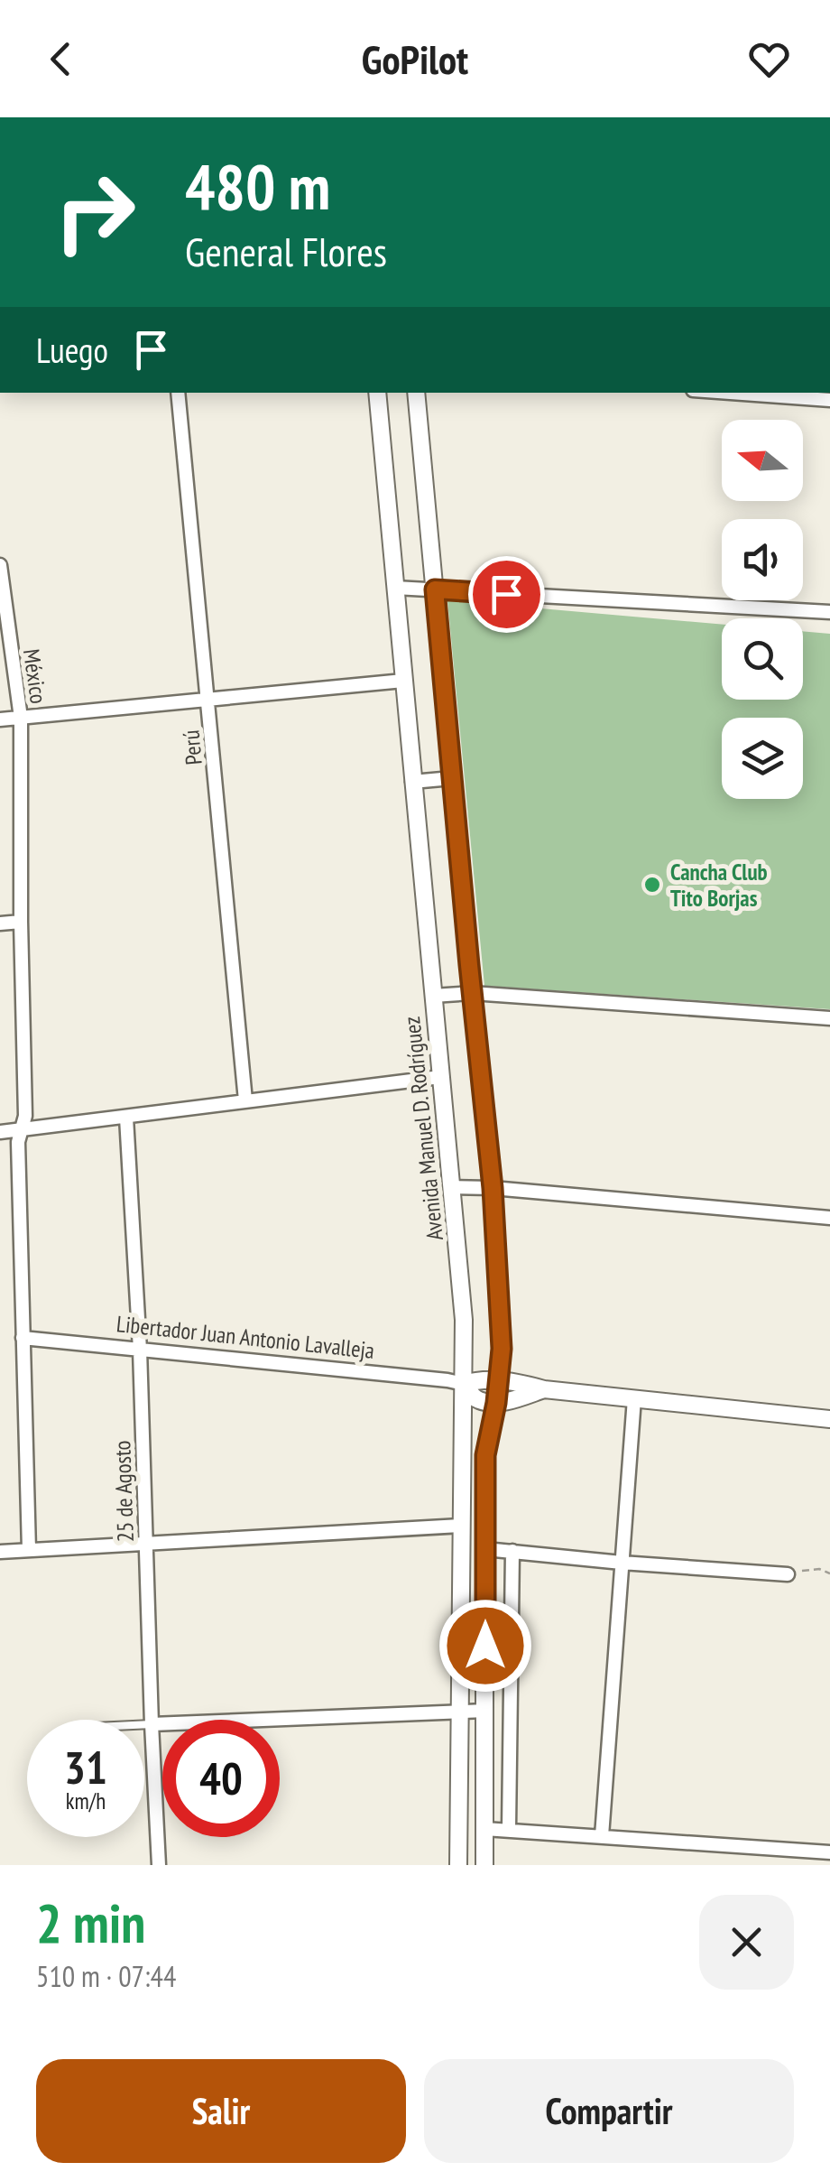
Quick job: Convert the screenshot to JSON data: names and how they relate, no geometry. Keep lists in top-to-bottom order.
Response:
{
  "streets": {
    "street": [
      "México",
      "Perú",
      "Avenida Manuel D. Rodríguez",
      "Libertador Juan Antonio Lavalleja",
      "25 de Agosto"
    ]
  },
  "crossings": [
    ["México", "Libertador Juan Antonio Lavalleja"],
    ["Avenida Manuel D. Rodríguez", "Libertador Juan Antonio Lavalleja"],
    ["Libertador Juan Antonio Lavalleja", "25 de Agosto"]
  ],
  "places": ["Cancha Club Tito Borjas"],
  "north": "left",
  "page": {
    "header": "GoPilot",
    "turn": ["480 m", "General Flores"],
    "then": "Luego",
    "speed": "31 km/h",
    "limit": "40",
    "heading": ["2 min", "510 m · 07:44"],
    "buttons": ["Salir", "Compartir"]
  }
}
